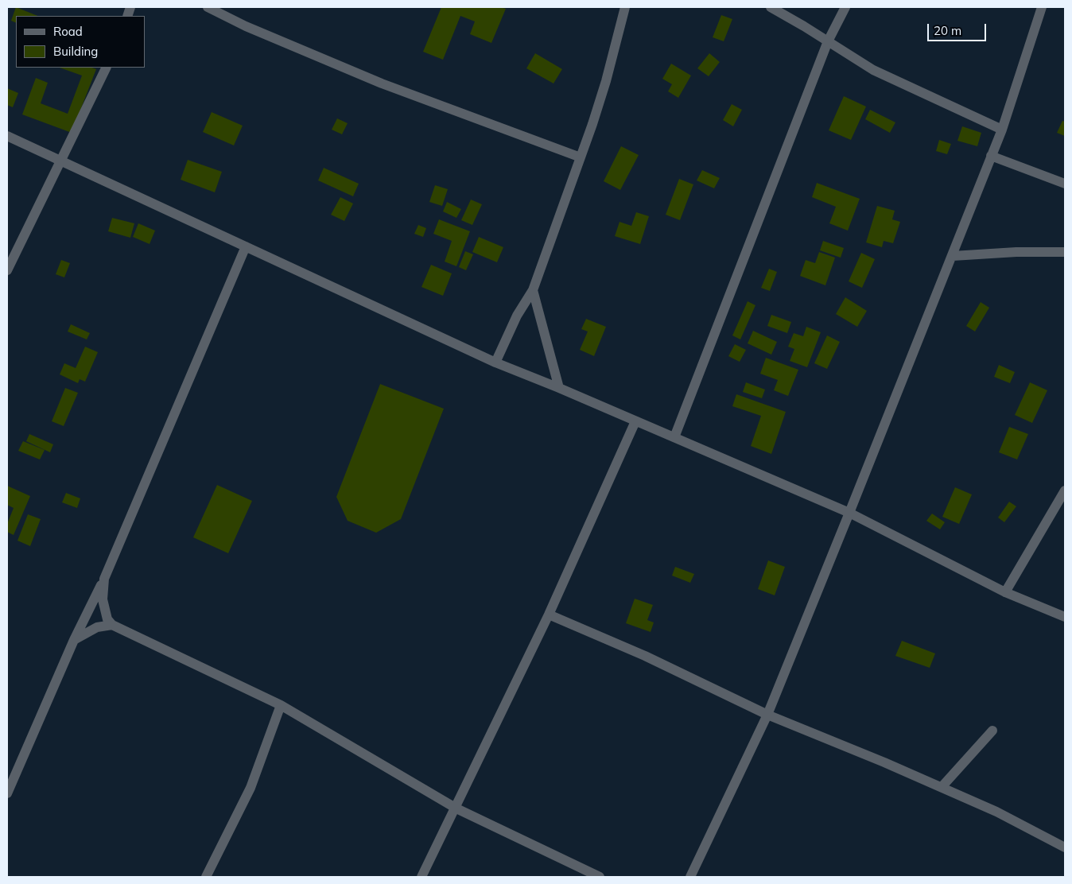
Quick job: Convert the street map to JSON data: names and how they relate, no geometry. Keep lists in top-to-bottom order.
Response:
{
  "legend": ["Road", "Building"],
  "scale_bar": "20 m"
}
